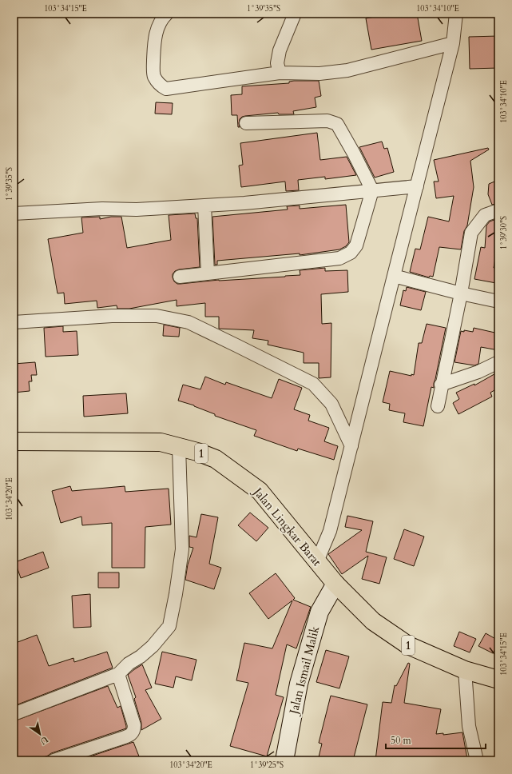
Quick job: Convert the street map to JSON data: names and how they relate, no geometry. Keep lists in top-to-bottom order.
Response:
{
  "streets": {
    "highway": ["1", "Jalan Lingkar Barat"],
    "main road": ["Jalan Ismail Malik"]
  },
  "crossings": [
    ["Jalan Lingkar Barat", "Jalan Ismail Malik"]
  ],
  "scale_bar": "50 m",
  "north": "bottom right",
  "coordinates": [
    "103°34'15\"E",
    "1°39'35\"S",
    "103°34'10\"E",
    "1°39'30\"S",
    "103°34'20\"E",
    "1°39'25\"S"
  ]
}
